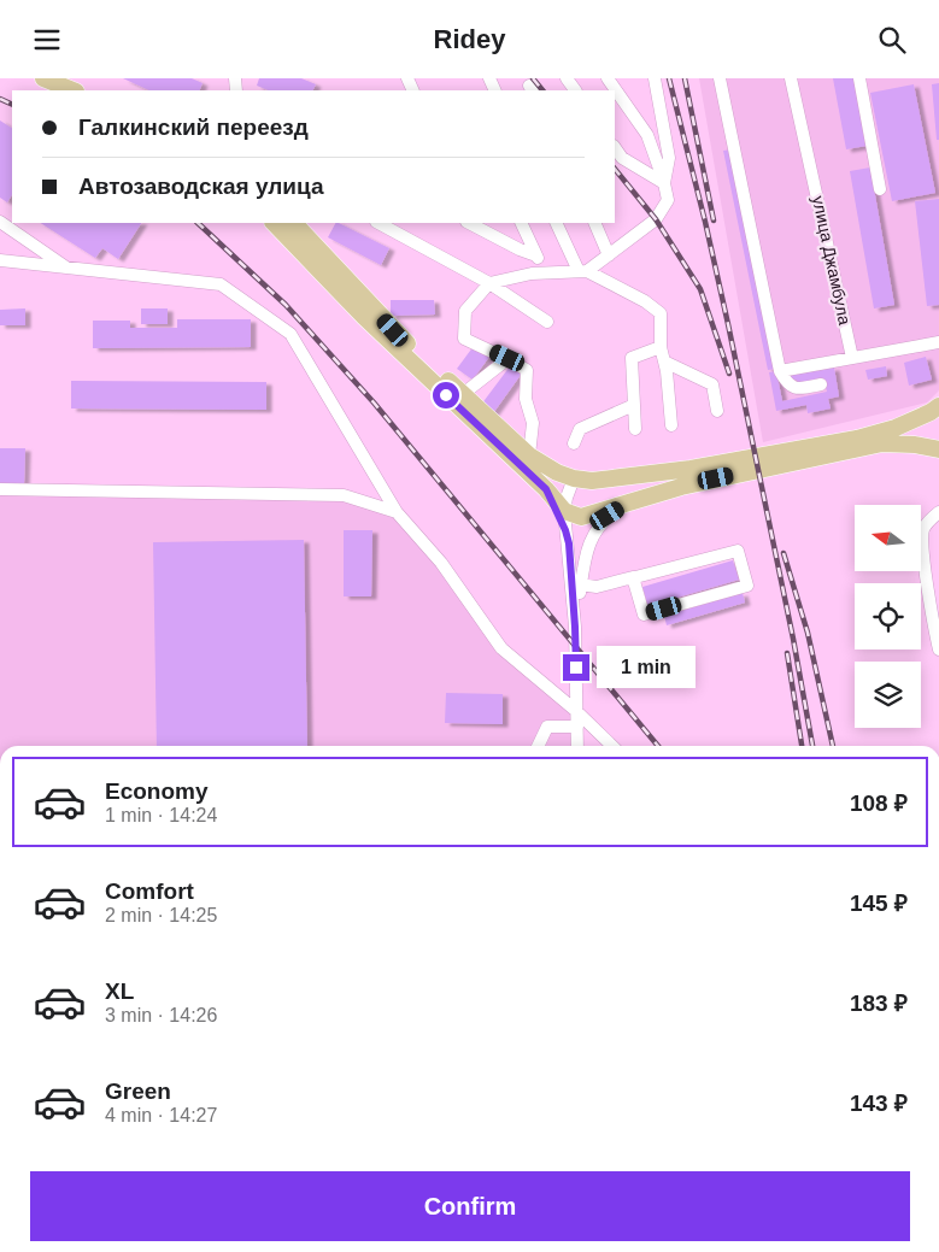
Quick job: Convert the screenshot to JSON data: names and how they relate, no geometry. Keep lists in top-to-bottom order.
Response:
{
  "streets": {
    "street": ["улица Джамбула"]
  },
  "north": "left",
  "page": {
    "header": "Ridey",
    "banner": ["Галкинский переезд", "Автозаводская улица"],
    "bubble": "1 min",
    "list": [
      {
        "name": "Economy",
        "note": "1 min · 14:24",
        "value": "108 ₽"
      },
      {
        "name": "Comfort",
        "note": "2 min · 14:25",
        "value": "145 ₽"
      },
      {
        "name": "XL",
        "note": "3 min · 14:26",
        "value": "183 ₽"
      },
      {
        "name": "Green",
        "note": "4 min · 14:27",
        "value": "143 ₽"
      }
    ],
    "buttons": "Confirm"
  }
}
